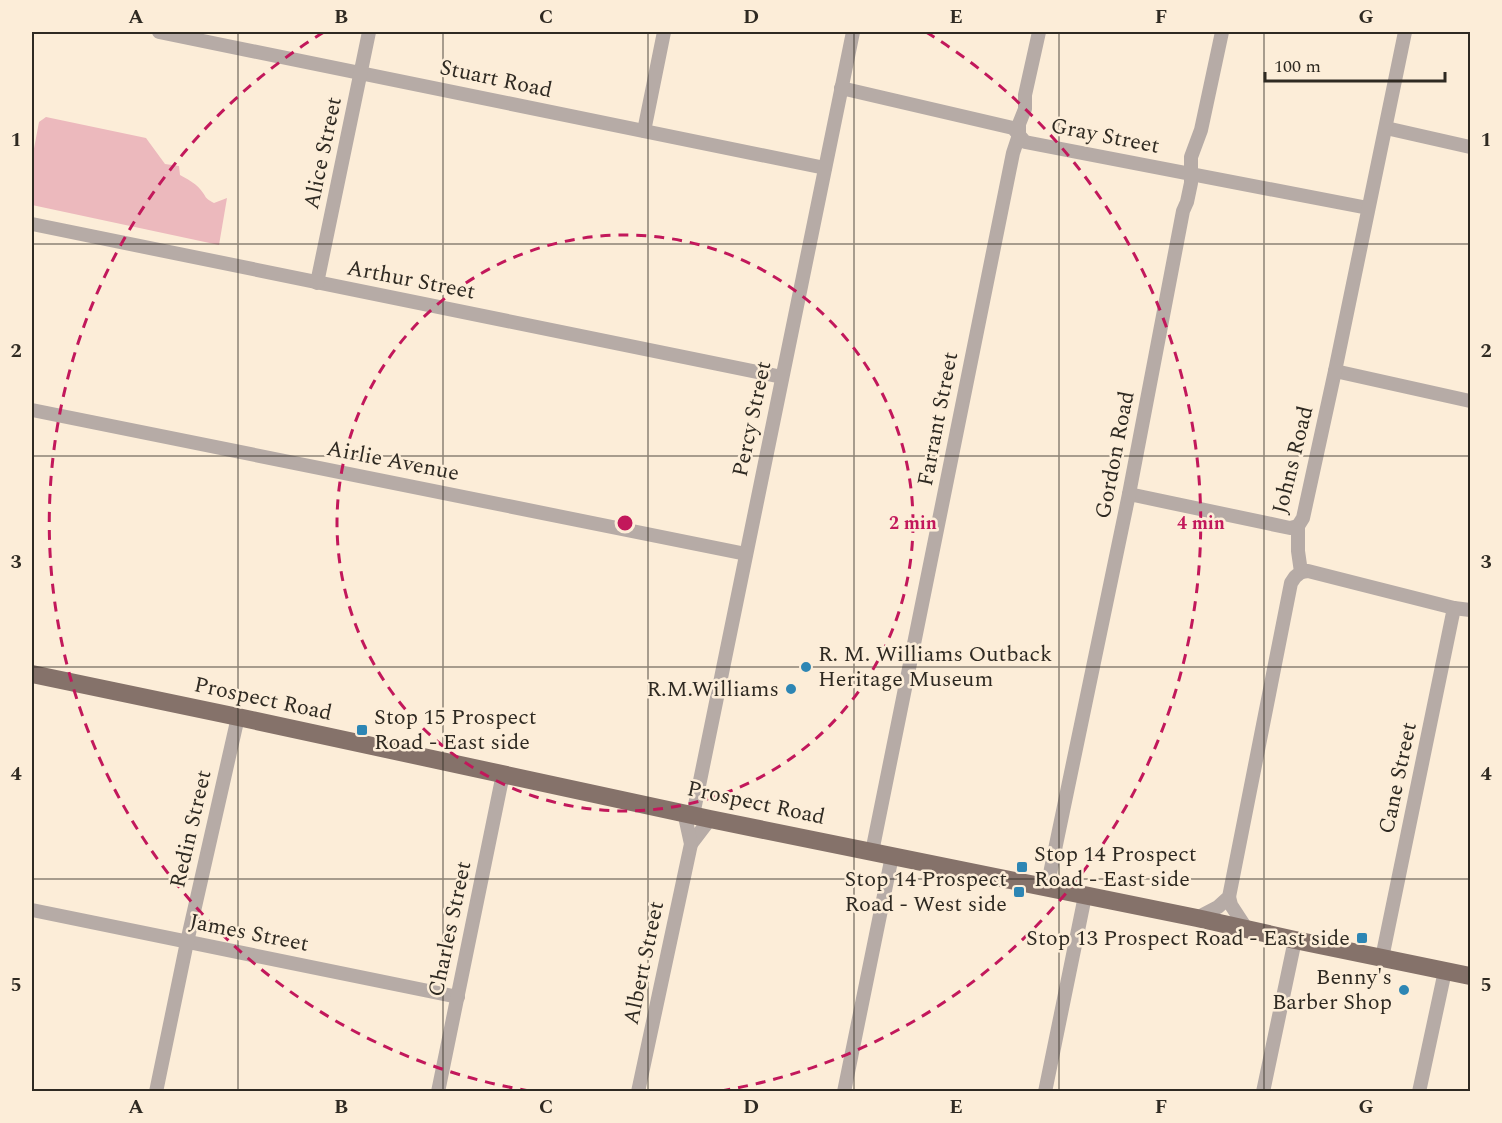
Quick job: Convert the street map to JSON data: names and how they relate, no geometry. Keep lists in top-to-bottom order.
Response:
{
  "streets": {
    "main road": ["Prospect Road"],
    "street": [
      "Stuart Road",
      "Gray Street",
      "Alice Street",
      "Arthur Street",
      "Percy Street",
      "Farrant Street",
      "Gordon Road",
      "Johns Road",
      "Airlie Avenue",
      "Cane Street",
      "Redin Street",
      "Charles Street",
      "James Street",
      "Albert Street"
    ]
  },
  "crossings": [
    ["Stuart Road", "Alice Street"],
    ["Stuart Road", "Percy Street"],
    ["Gray Street", "Percy Street"],
    ["Gray Street", "Farrant Street"],
    ["Gray Street", "Gordon Road"],
    ["Gray Street", "Johns Road"],
    ["Alice Street", "Arthur Street"],
    ["Arthur Street", "Percy Street"],
    ["Percy Street", "Airlie Avenue"],
    ["Percy Street", "Prospect Road"],
    ["Percy Street", "Albert Street"],
    ["Farrant Street", "Prospect Road"],
    ["Gordon Road", "Prospect Road"],
    ["Prospect Road", "Cane Street"],
    ["Prospect Road", "Redin Street"],
    ["Prospect Road", "Charles Street"],
    ["Prospect Road", "Albert Street"],
    ["Redin Street", "James Street"],
    ["Charles Street", "James Street"]
  ],
  "places": {
    "other": ["R. M. Williams Outback Heritage Museum", "R.M.Williams", "Benny's Barber Shop"],
    "transit": [
      "Stop 15 Prospect Road - East side",
      "Stop 14 Prospect Road - East side",
      "Stop 14 Prospect Road - West side",
      "Stop 13 Prospect Road - East side"
    ]
  },
  "scale_bar": "100 m",
  "grid": {
    "columns": [
      "A",
      "B",
      "C",
      "D",
      "E",
      "F",
      "G"
    ],
    "rows": [
      "1",
      "2",
      "3",
      "4",
      "5"
    ]
  },
  "rings": ["2 min", "4 min"]
}
